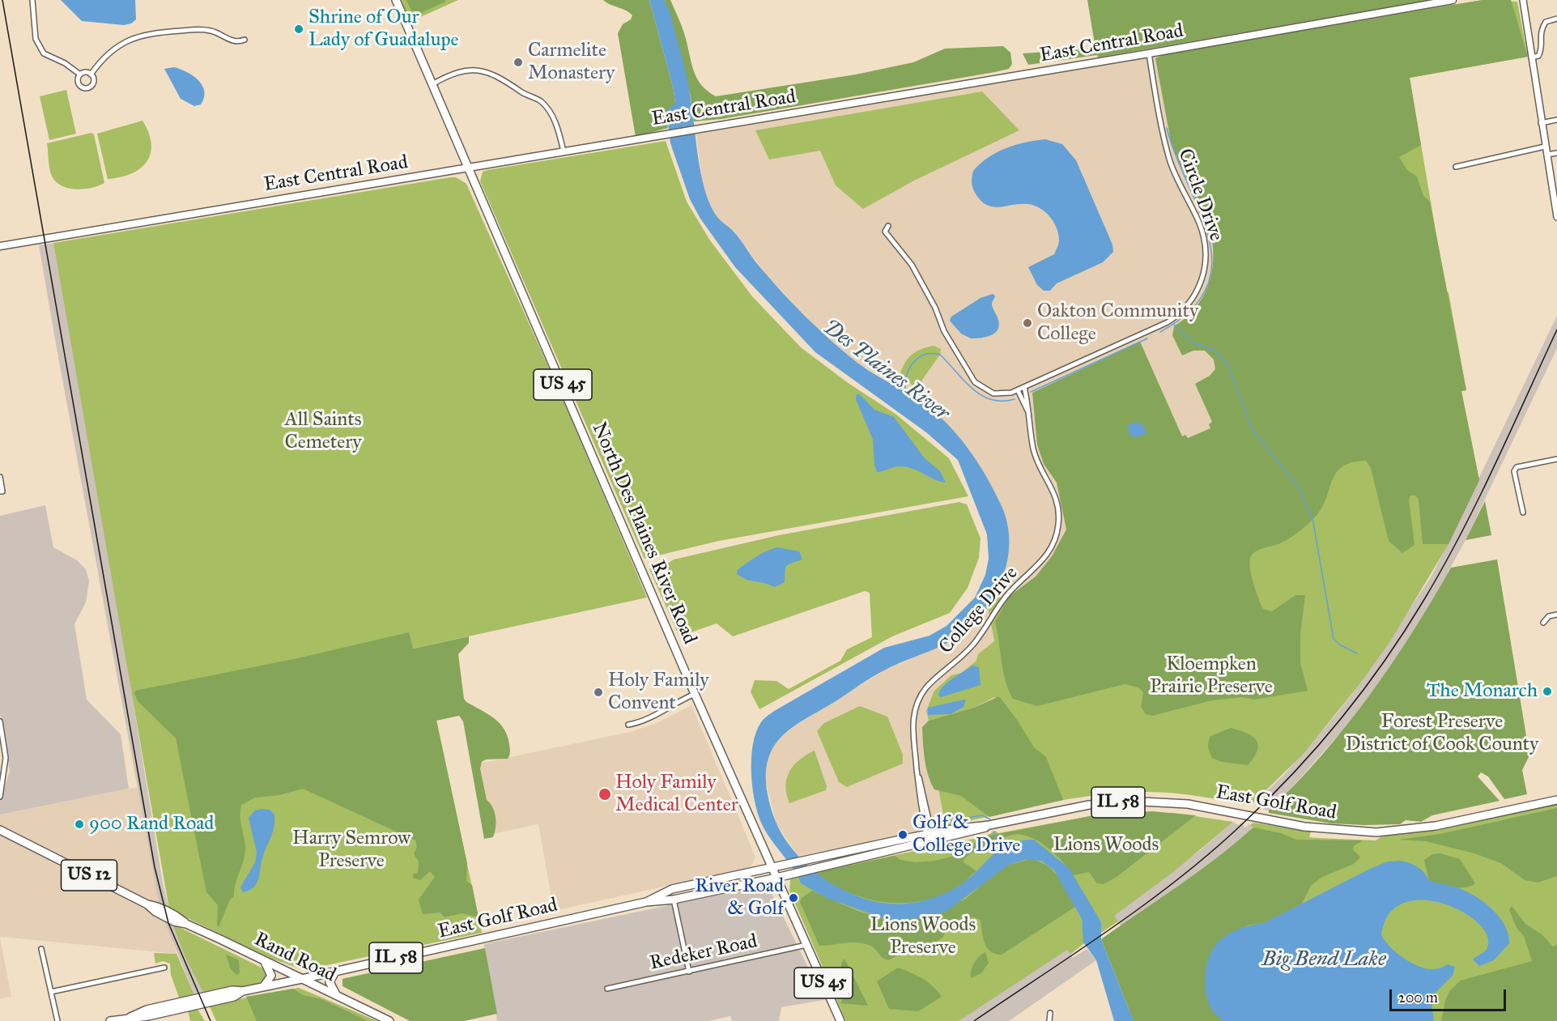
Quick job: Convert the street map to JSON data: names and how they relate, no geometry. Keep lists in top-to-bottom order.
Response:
{
  "streets": {
    "main road": [
      "East Central Road",
      "US 45",
      "North Des Plaines River Road",
      "IL 58",
      "East Golf Road",
      "US 12",
      "Rand Road"
    ],
    "street": ["Circle Drive", "College Drive", "Redeker Road"]
  },
  "crossings": [
    ["East Central Road", "Circle Drive"],
    ["East Central Road", "North Des Plaines River Road"],
    ["Circle Drive", "College Drive"],
    ["US 45", "North Des Plaines River Road"],
    ["US 45", "Redeker Road"],
    ["North Des Plaines River Road", "East Golf Road"],
    ["North Des Plaines River Road", "Redeker Road"],
    ["College Drive", "East Golf Road"],
    ["East Golf Road", "Rand Road"]
  ],
  "water": ["Des Plaines River", "Big Bend Lake"],
  "parks": [
    "All Saints Cemetery",
    "Kloempken Prairie Preserve",
    "Forest Preserve District of Cook County",
    "Harry Semrow Preserve",
    "Lions Woods",
    "Lions Woods Preserve"
  ],
  "places": [
    "Shrine of Our Lady of Guadalupe",
    "Carmelite Monastery",
    "Oakton Community College",
    "The Monarch",
    "Holy Family Convent",
    "Holy Family Medical Center",
    "900 Rand Road",
    "Golf & College Drive",
    "River Road & Golf"
  ],
  "scale_bar": "200 m"
}
